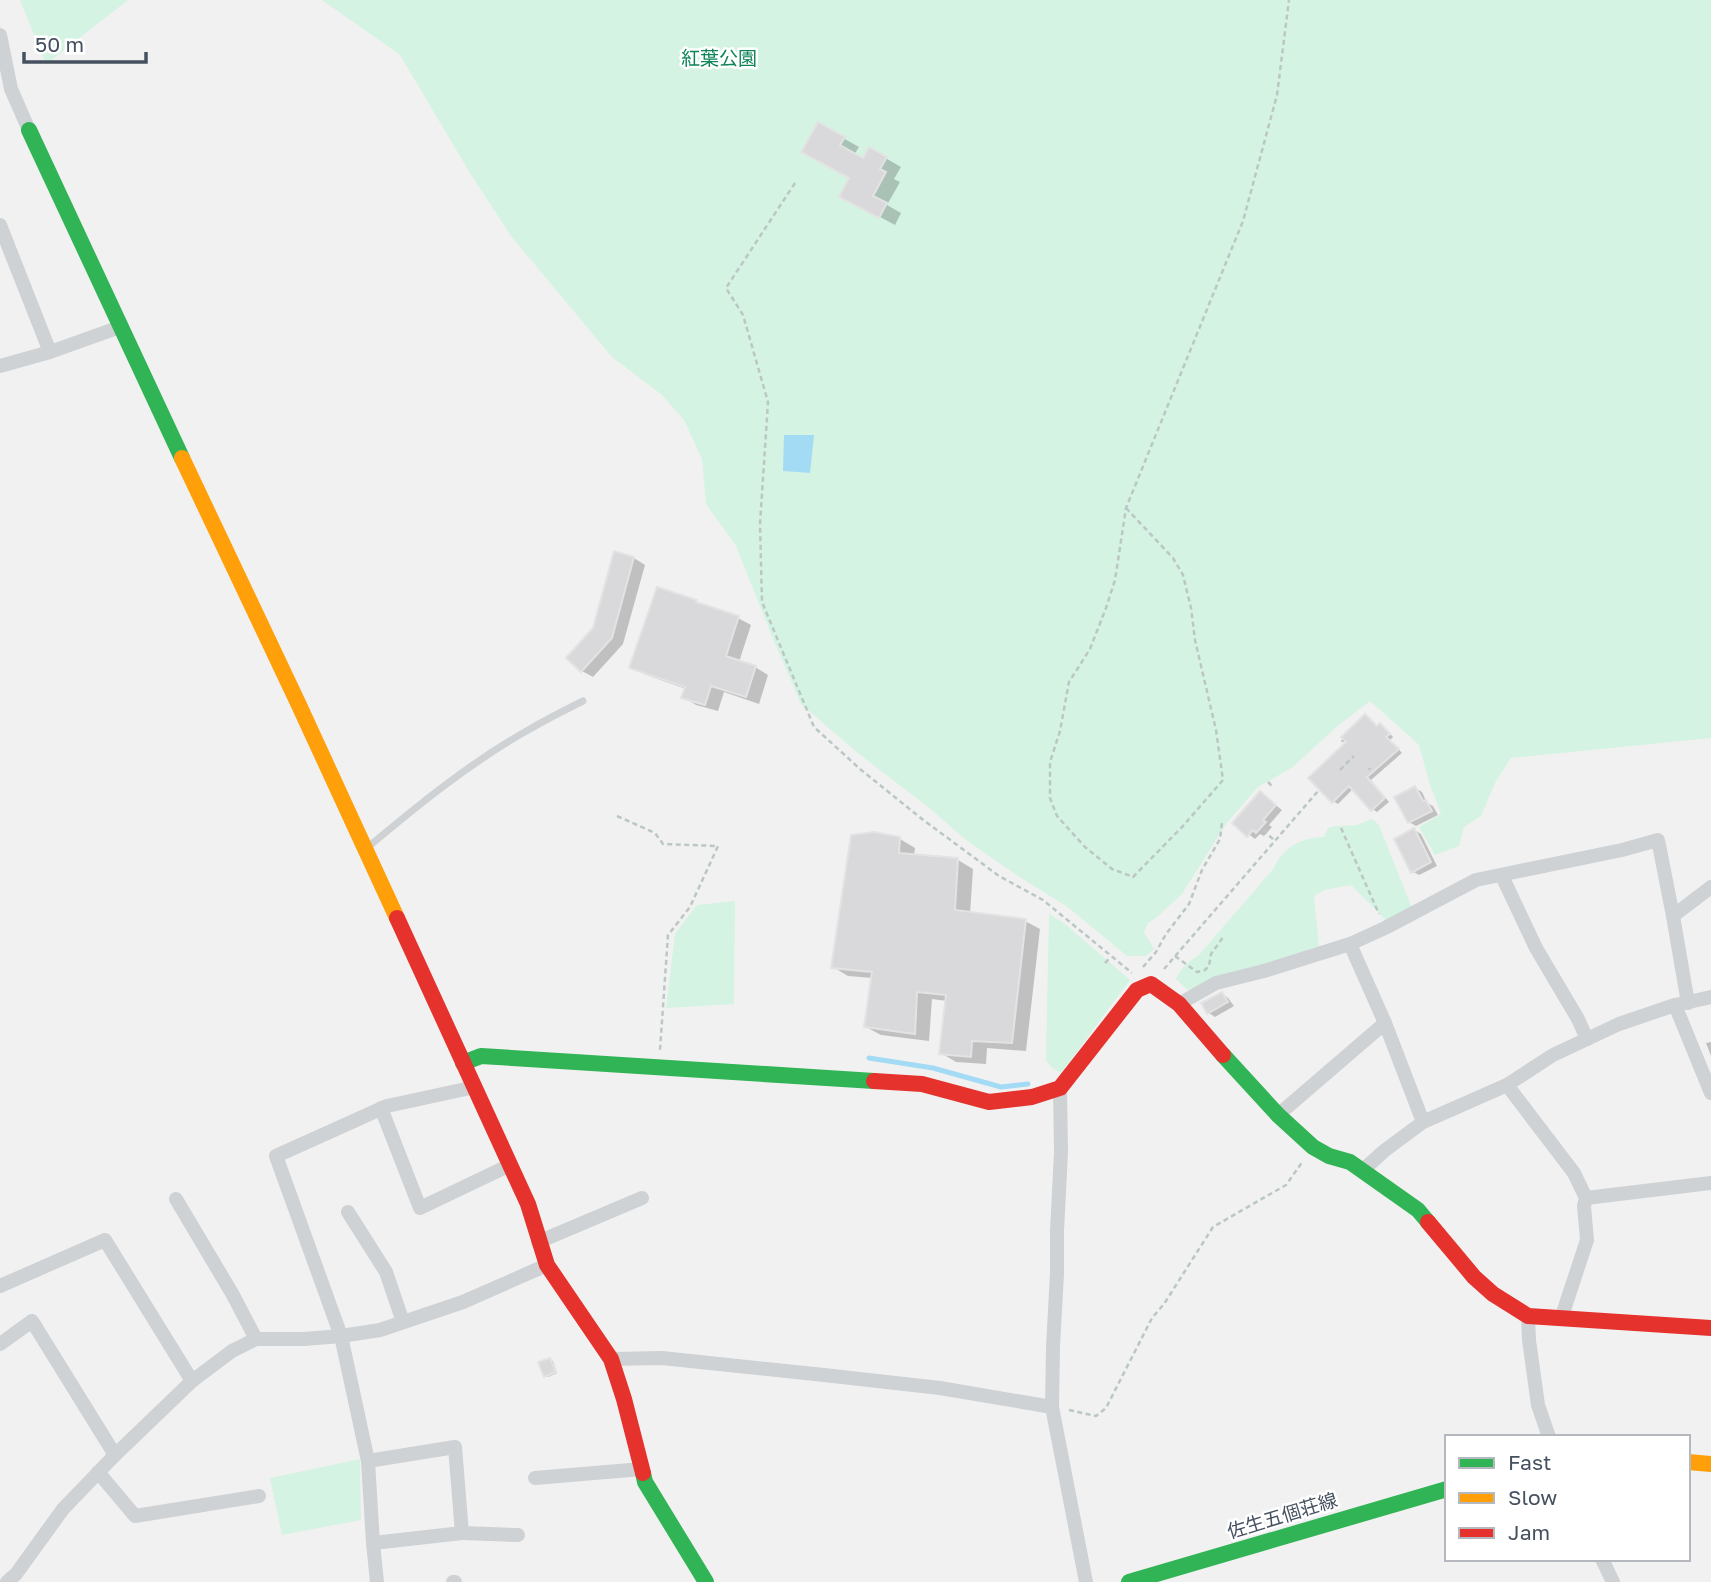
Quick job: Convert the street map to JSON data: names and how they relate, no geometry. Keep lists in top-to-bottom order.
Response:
{
  "streets": {
    "street": ["佐生五個荘線"]
  },
  "parks": ["紅葉公園"],
  "legend": ["Fast", "Slow", "Jam"],
  "scale_bar": "50 m"
}
